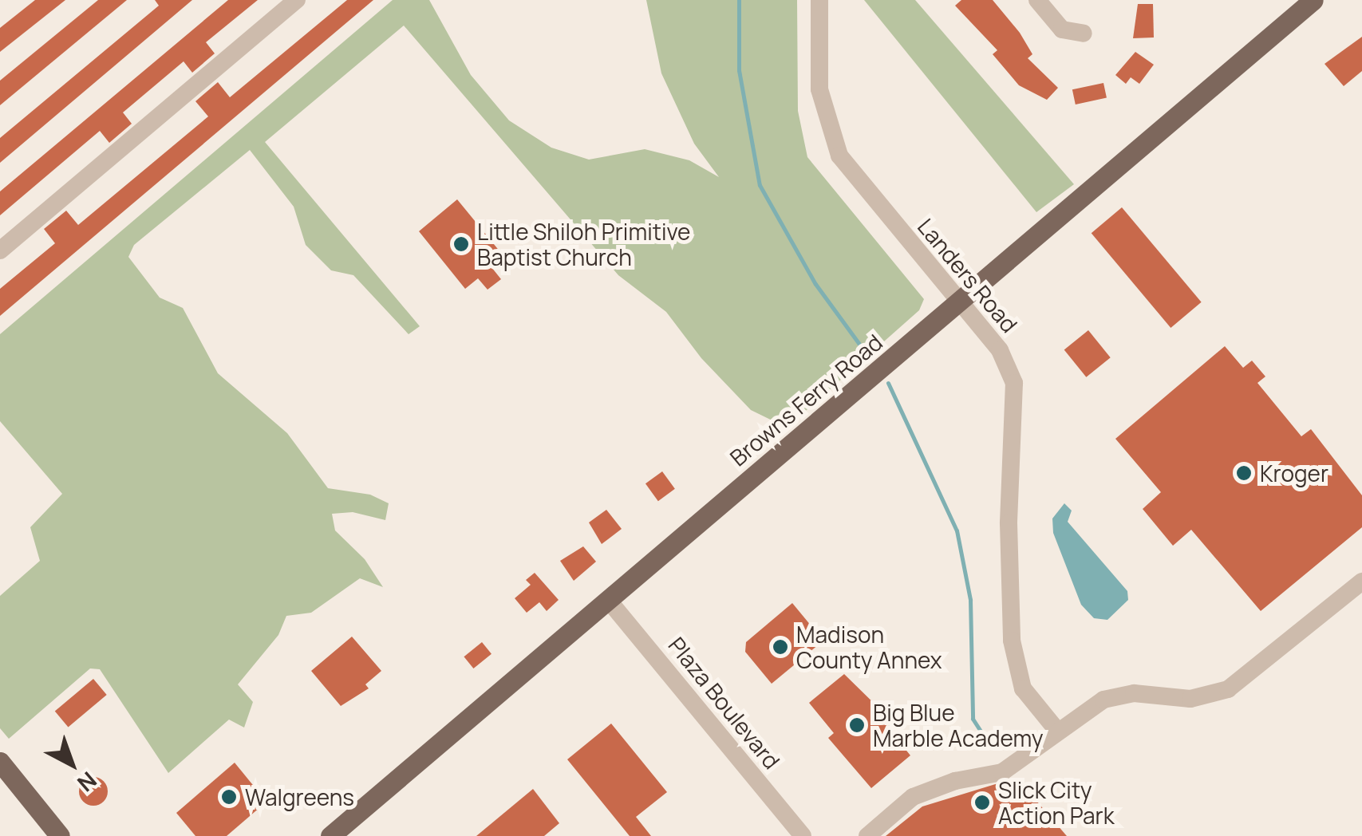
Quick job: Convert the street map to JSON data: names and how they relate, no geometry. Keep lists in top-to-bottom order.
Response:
{
  "streets": {
    "main road": ["Browns Ferry Road"],
    "street": ["Landers Road", "Plaza Boulevard"]
  },
  "crossings": [
    ["Landers Road", "Browns Ferry Road"],
    ["Browns Ferry Road", "Plaza Boulevard"]
  ],
  "places": [
    "Little Shiloh Primitive Baptist Church",
    "Kroger",
    "Madison County Annex",
    "Big Blue Marble Academy",
    "Walgreens",
    "Slick City Action Park"
  ],
  "north": "bottom right"
}
